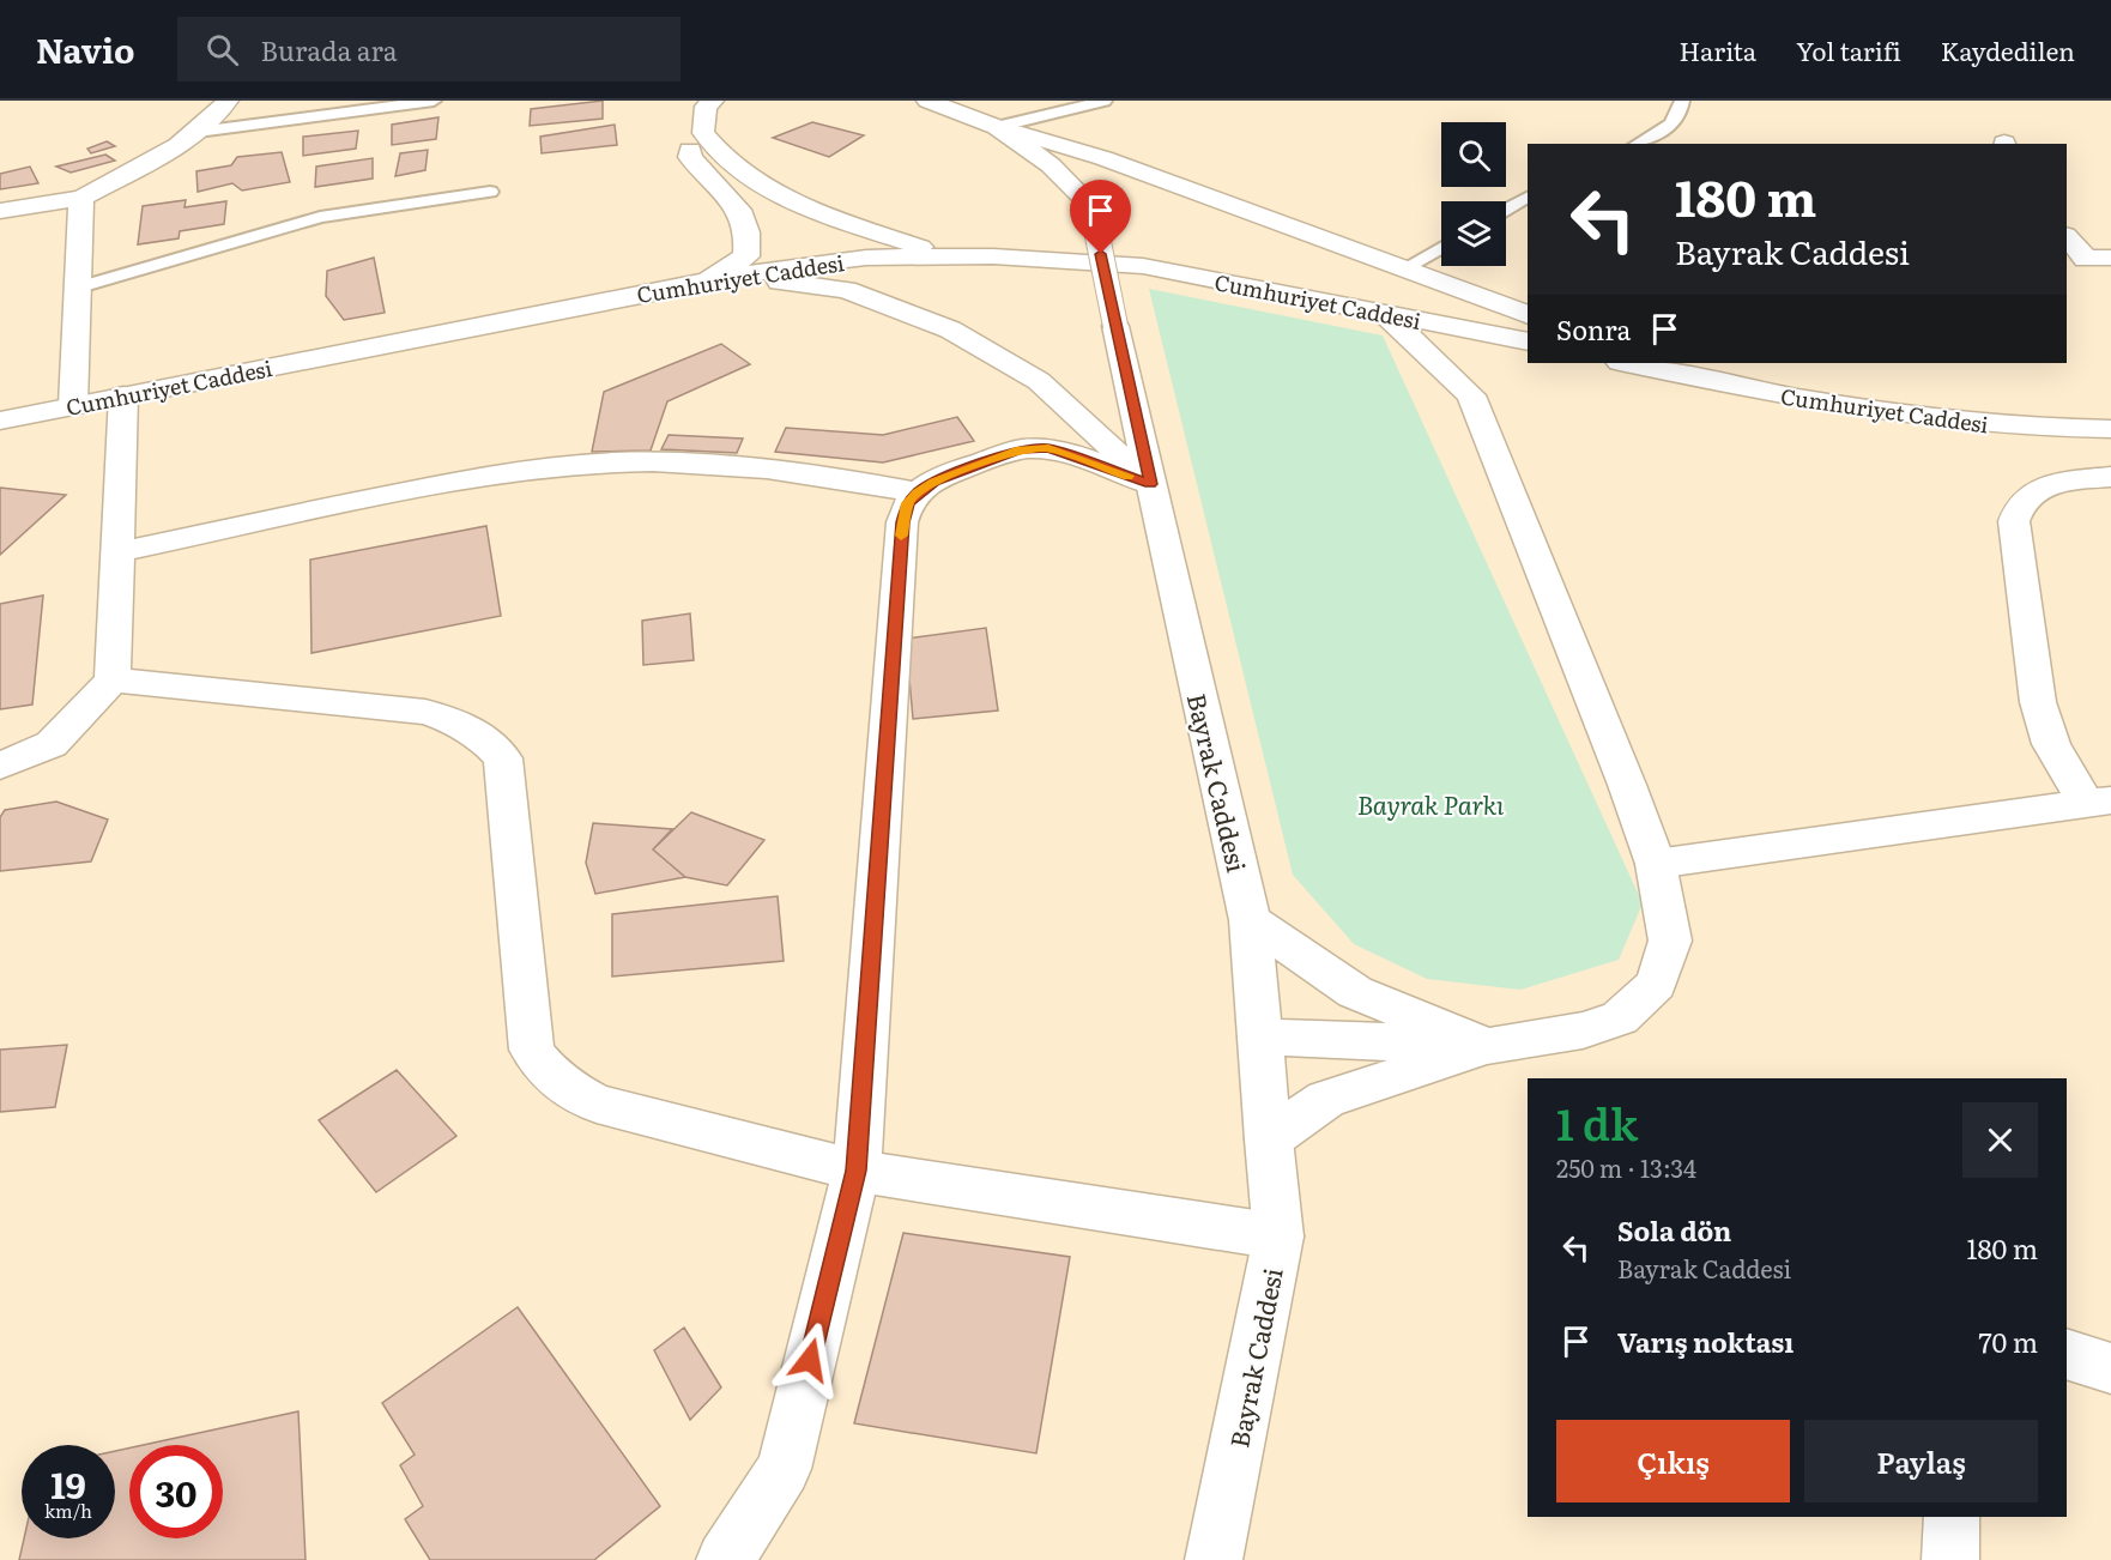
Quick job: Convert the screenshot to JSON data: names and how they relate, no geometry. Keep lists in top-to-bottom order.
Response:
{
  "streets": {
    "main road": ["Cumhuriyet Caddesi", "Bayrak Caddesi"]
  },
  "parks": ["Bayrak Parkı"],
  "page": {
    "header": "Navio",
    "search": "Burada ara",
    "nav": ["Harita", "Yol tarifi", "Kaydedilen"],
    "turn": ["180 m", "Bayrak Caddesi"],
    "then": "Sonra",
    "heading": ["1 dk", "250 m · 13:34"],
    "list": [
      {
        "name": "Sola dön",
        "note": "Bayrak Caddesi",
        "value": "180 m"
      },
      {
        "name": "Varış noktası",
        "value": "70 m"
      }
    ],
    "buttons": ["Çıkış", "Paylaş"],
    "speed": "19 km/h",
    "limit": "30"
  }
}
